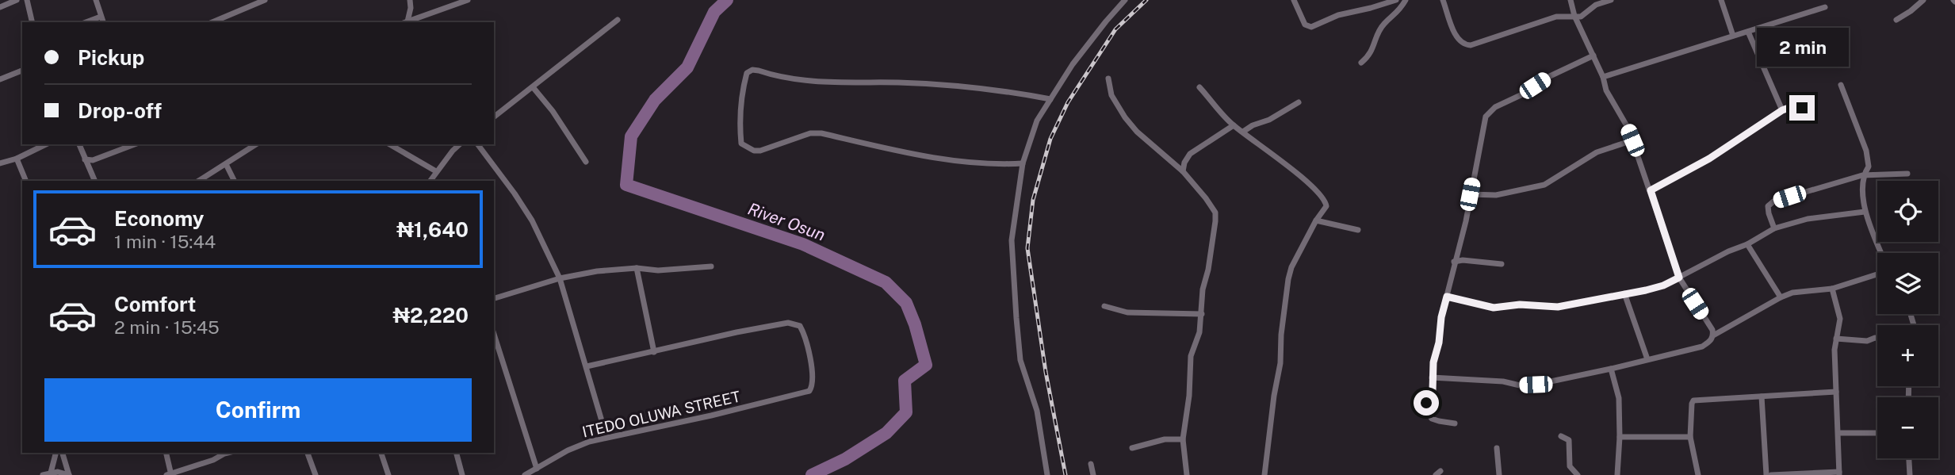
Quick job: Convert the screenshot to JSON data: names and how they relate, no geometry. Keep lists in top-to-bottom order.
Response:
{
  "streets": {
    "street": ["ITEDO OLUWA STREET"]
  },
  "water": ["River Osun"],
  "page": {
    "banner": ["Pickup", "Drop-off"],
    "bubble": "2 min",
    "map_buttons": ["+", "−"],
    "list": [
      {
        "name": "Economy",
        "note": "1 min · 15:44",
        "value": "₦1,640"
      },
      {
        "name": "Comfort",
        "note": "2 min · 15:45",
        "value": "₦2,220"
      }
    ],
    "buttons": "Confirm"
  }
}
